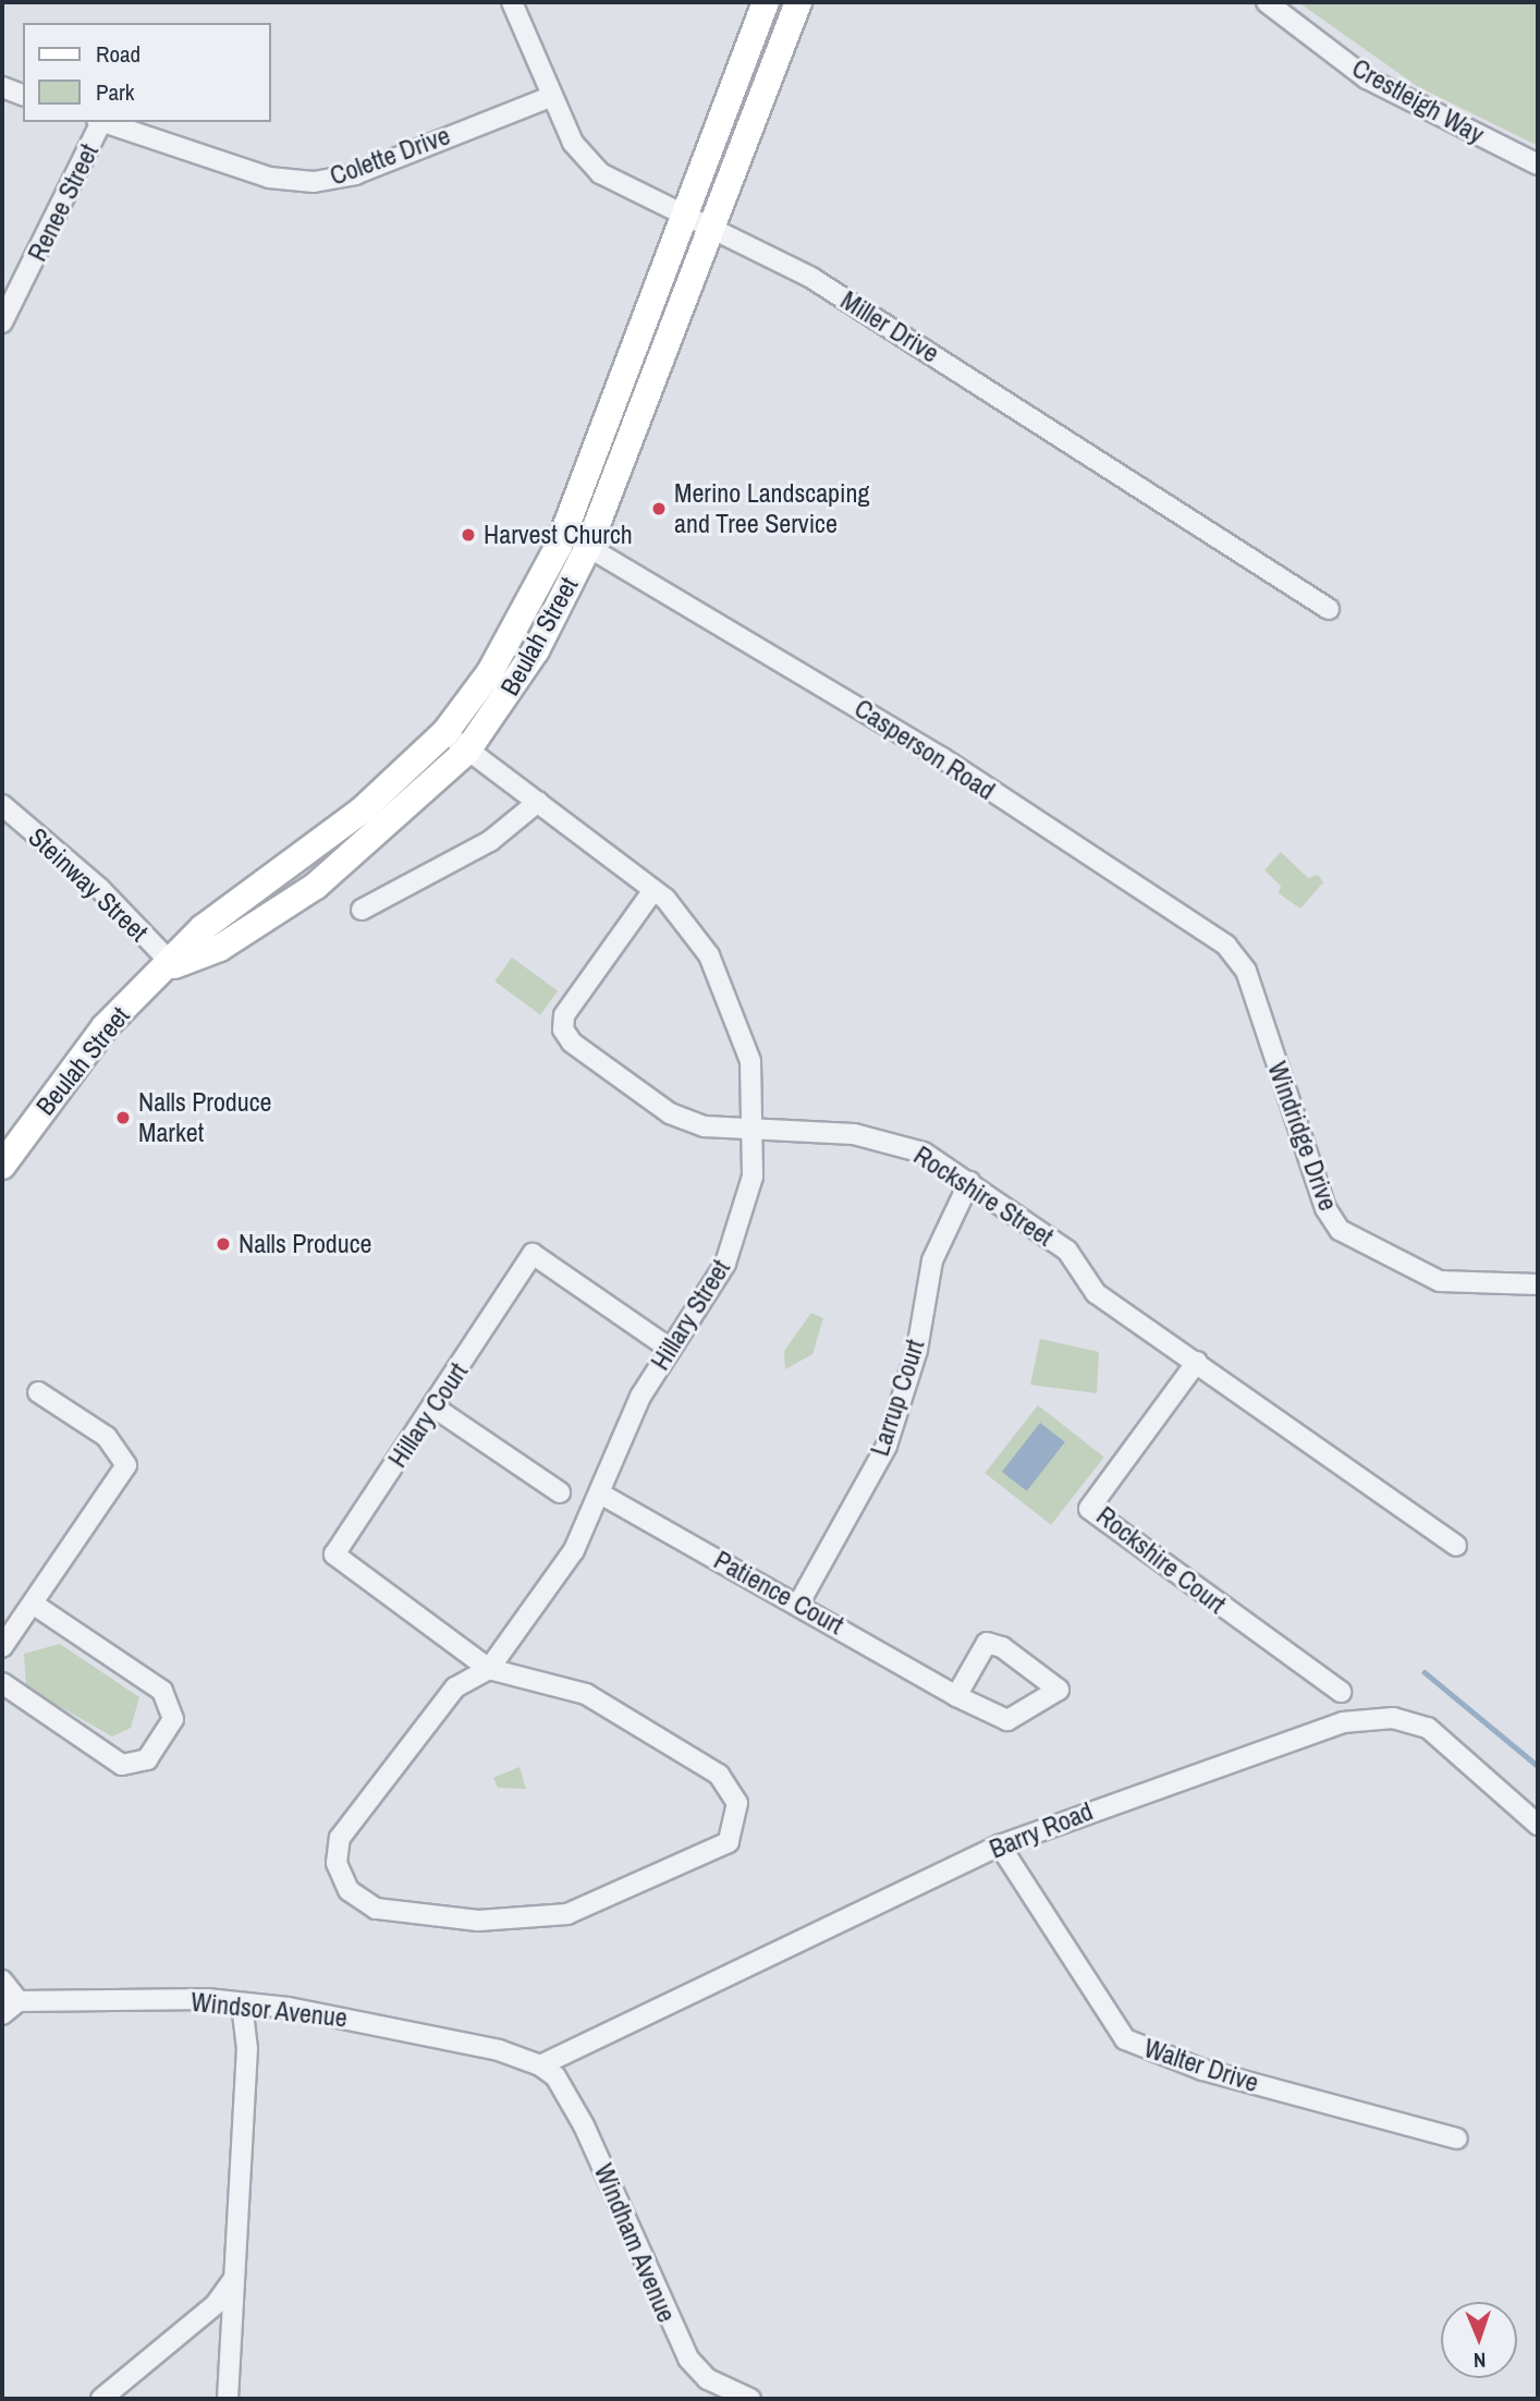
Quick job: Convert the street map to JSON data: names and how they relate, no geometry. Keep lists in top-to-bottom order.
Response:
{
  "streets": {
    "main road": ["Beulah Street"],
    "street": [
      "Crestleigh Way",
      "Colette Drive",
      "Renee Street",
      "Miller Drive",
      "Casperson Road",
      "Steinway Street",
      "Windridge Drive",
      "Rockshire Street",
      "Hillary Street",
      "Larrup Court",
      "Hillary Court",
      "Rockshire Court",
      "Patience Court",
      "Barry Road",
      "Windsor Avenue",
      "Walter Drive",
      "Windham Avenue"
    ]
  },
  "crossings": [
    ["Colette Drive", "Miller Drive"],
    ["Miller Drive", "Beulah Street"],
    ["Beulah Street", "Casperson Road"],
    ["Beulah Street", "Steinway Street"],
    ["Beulah Street", "Hillary Street"],
    ["Casperson Road", "Windridge Drive"],
    ["Rockshire Street", "Hillary Street"],
    ["Rockshire Street", "Larrup Court"],
    ["Rockshire Street", "Rockshire Court"],
    ["Hillary Street", "Hillary Court"],
    ["Hillary Street", "Patience Court"],
    ["Larrup Court", "Patience Court"],
    ["Barry Road", "Windsor Avenue"],
    ["Barry Road", "Walter Drive"],
    ["Barry Road", "Windham Avenue"],
    ["Windsor Avenue", "Windham Avenue"]
  ],
  "places": [
    "Merino Landscaping and Tree Service",
    "Harvest Church",
    "Nalls Produce Market",
    "Nalls Produce"
  ],
  "legend": ["Road", "Park"],
  "north": "bottom"
}
